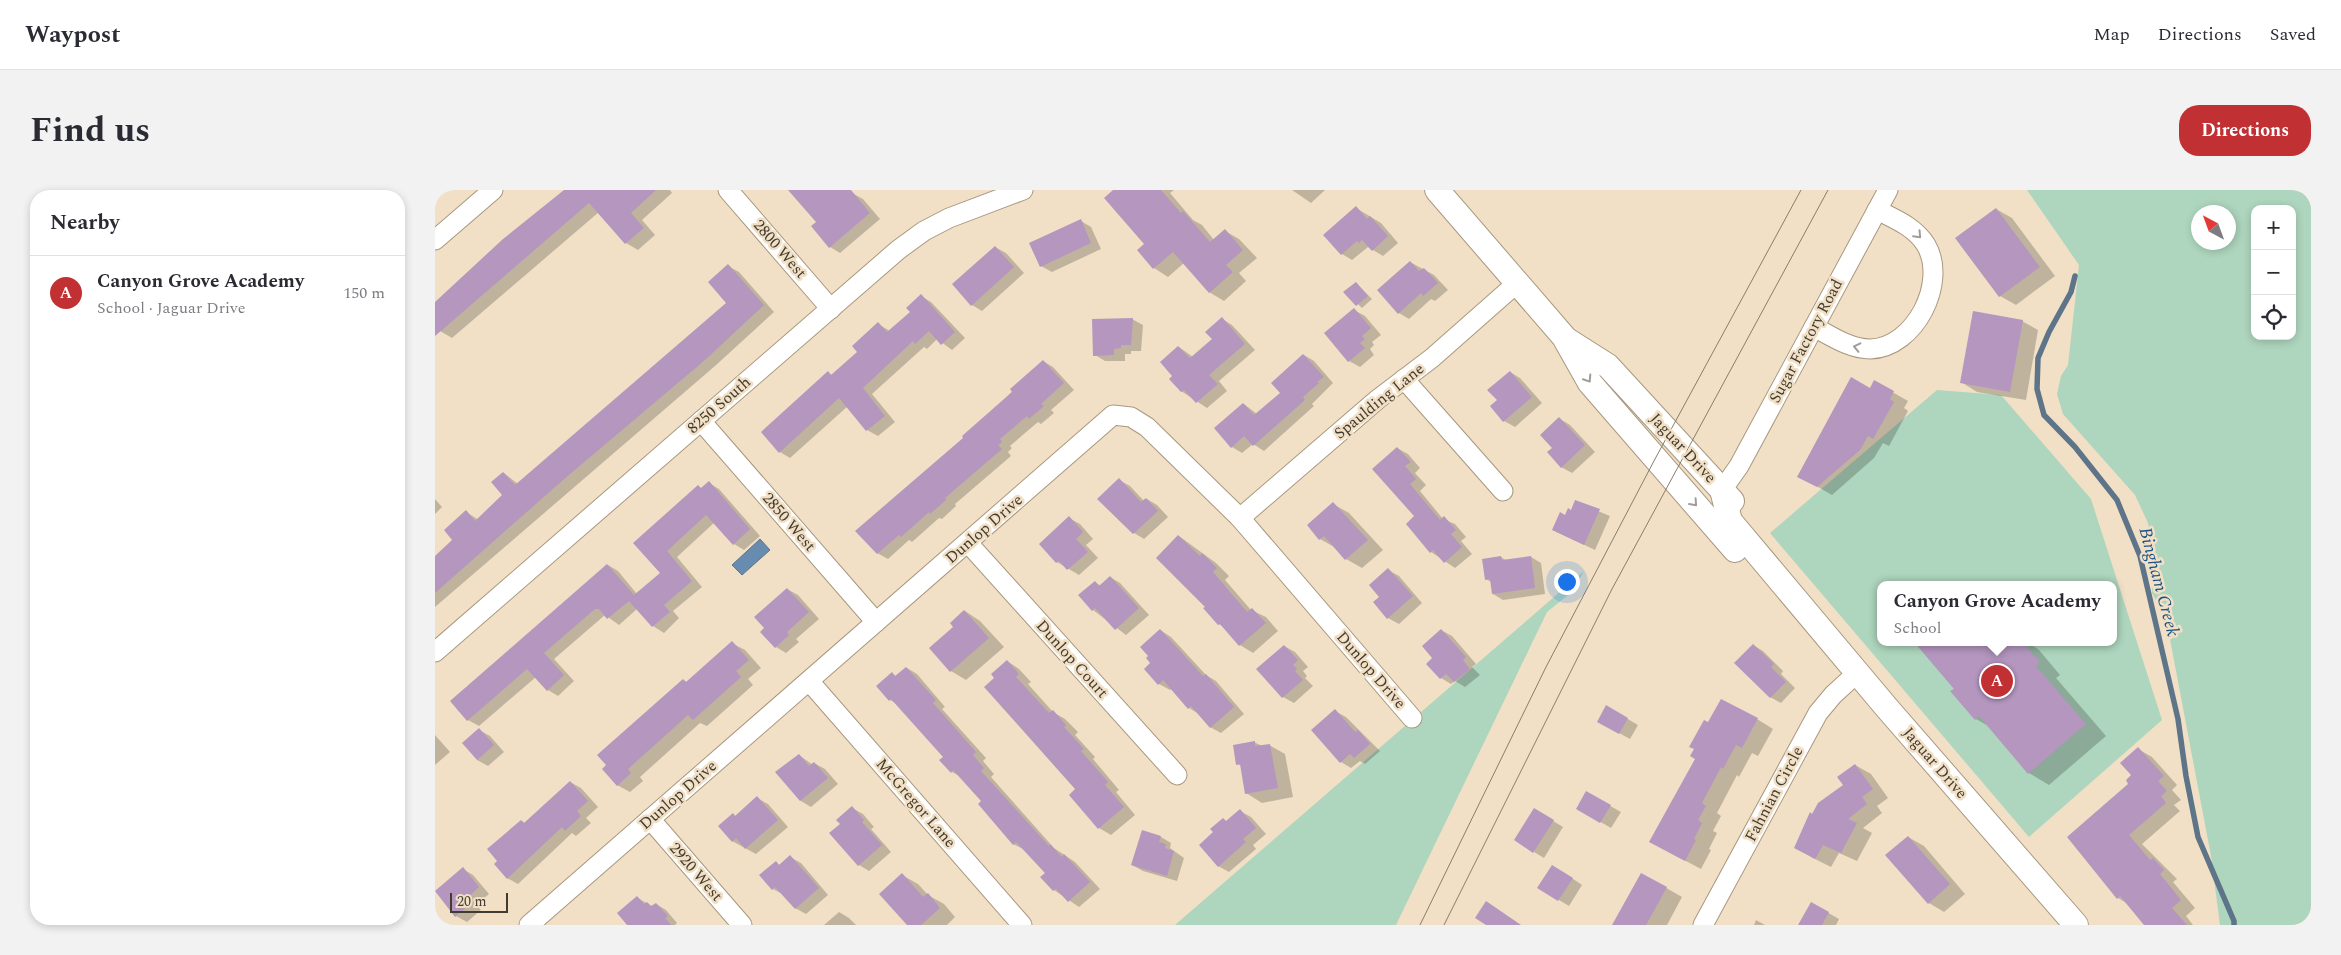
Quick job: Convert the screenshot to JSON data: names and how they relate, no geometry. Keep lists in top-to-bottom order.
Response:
{
  "streets": {
    "main road": ["Jaguar Drive"],
    "street": [
      "2800 West",
      "Sugar Factory Road",
      "Spaulding Lane",
      "8250 South",
      "2850 West",
      "Dunlop Drive",
      "Dunlop Court",
      "Fahnian Circle",
      "McGregor Lane",
      "2920 West"
    ]
  },
  "crossings": [
    ["2800 West", "8250 South"],
    ["Sugar Factory Road", "Jaguar Drive"],
    ["Spaulding Lane", "Jaguar Drive"],
    ["Spaulding Lane", "Dunlop Drive"],
    ["8250 South", "2850 West"],
    ["Jaguar Drive", "Fahnian Circle"],
    ["2850 West", "Dunlop Drive"],
    ["Dunlop Drive", "Dunlop Court"],
    ["Dunlop Drive", "McGregor Lane"],
    ["Dunlop Drive", "2920 West"]
  ],
  "water": ["Bingham Creek"],
  "scale_bar": "20 m",
  "north": "top left",
  "page": {
    "header": "Waypost",
    "nav": ["Map", "Directions", "Saved"],
    "title": "Find us",
    "buttons": "Directions",
    "heading": "Nearby",
    "map_buttons": ["+", "−"],
    "list": [
      {
        "mark": "A",
        "name": "Canyon Grove Academy",
        "note": "School · Jaguar Drive",
        "value": "150 m"
      }
    ],
    "popup": ["Canyon Grove Academy", "School"],
    "pins": "A",
    "scale": "20 m"
  }
}
